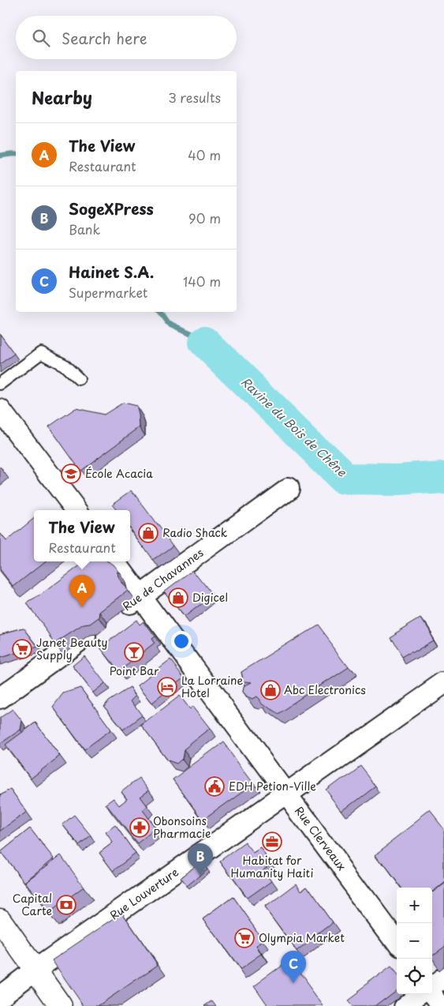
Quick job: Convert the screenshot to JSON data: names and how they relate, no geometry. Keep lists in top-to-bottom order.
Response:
{
  "streets": {
    "street": ["Rue de Chavannes", "Rue Clerveaux", "Rue Louverture"]
  },
  "crossings": [
    ["Rue de Chavannes", "Rue Clerveaux"],
    ["Rue Clerveaux", "Rue Louverture"]
  ],
  "water": ["Ravine du Bois de Chêne"],
  "places": {
    "school or university": ["École Acacia"],
    "shop": ["Radio Shack", "Digicel", "Abc Electronics"],
    "supermarket": ["Janet Beauty Supply", "Olympia Market"],
    "bar": ["Point Bar"],
    "hotel": ["La Lorraine Hotel"],
    "public building": ["EDH Petion-Ville"],
    "pharmacy": ["Obonsoins Pharmacie"],
    "office": ["Habitat for Humanity Haiti"],
    "bank": ["Capital Carte"]
  },
  "page": {
    "search": "Search here",
    "heading": ["Nearby", "3 results"],
    "list": [
      {
        "mark": "A",
        "name": "The View",
        "note": "Restaurant",
        "value": "40 m"
      },
      {
        "mark": "B",
        "name": "SogeXPress",
        "note": "Bank",
        "value": "90 m"
      },
      {
        "mark": "C",
        "name": "Hainet S.A.",
        "note": "Supermarket",
        "value": "140 m"
      }
    ],
    "popup": ["The View", "Restaurant"],
    "pins": ["A", "B", "C"],
    "map_buttons": ["+", "−"]
  }
}
